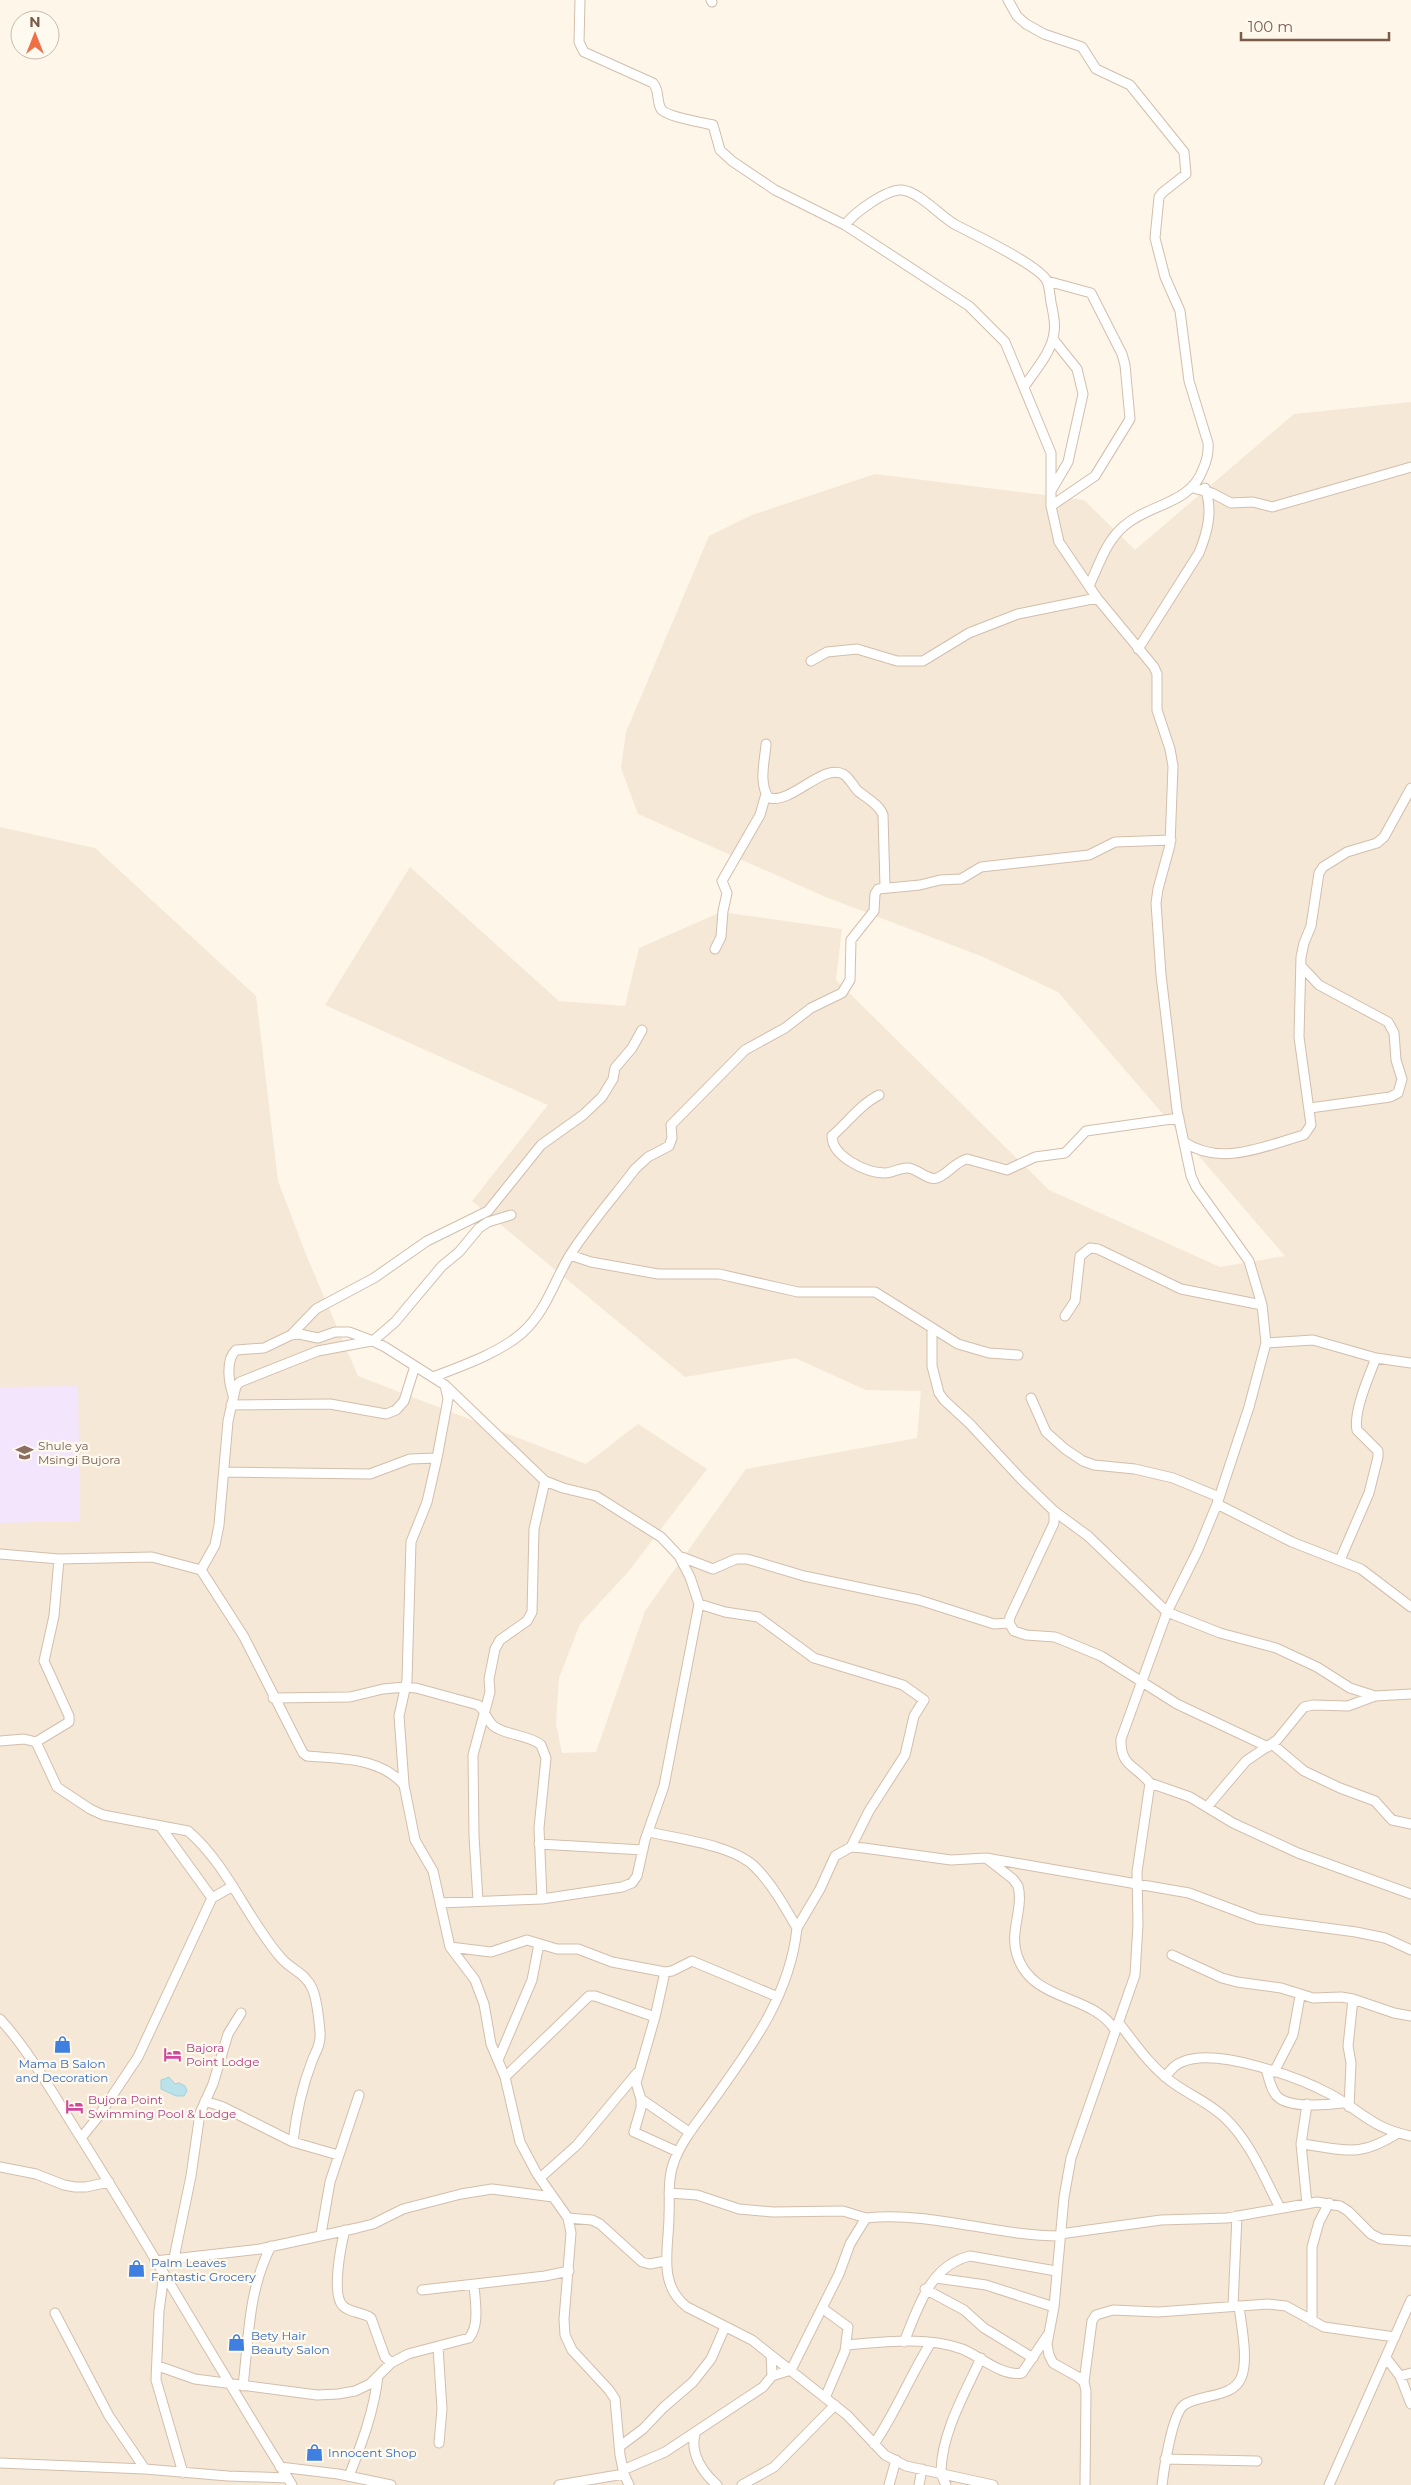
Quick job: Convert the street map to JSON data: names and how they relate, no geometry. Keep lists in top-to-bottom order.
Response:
{
  "places": {
    "school or university": ["Shule ya Msingi Bujora"],
    "shop": [
      "Mama B Salon and Decoration",
      "Palm Leaves Fantastic Grocery",
      "Bety Hair Beauty Salon",
      "Innocent Shop"
    ],
    "hotel": ["Bajora Point Lodge", "Bujora Point Swimming Pool & Lodge"]
  },
  "scale_bar": "100 m",
  "north": "top"
}
